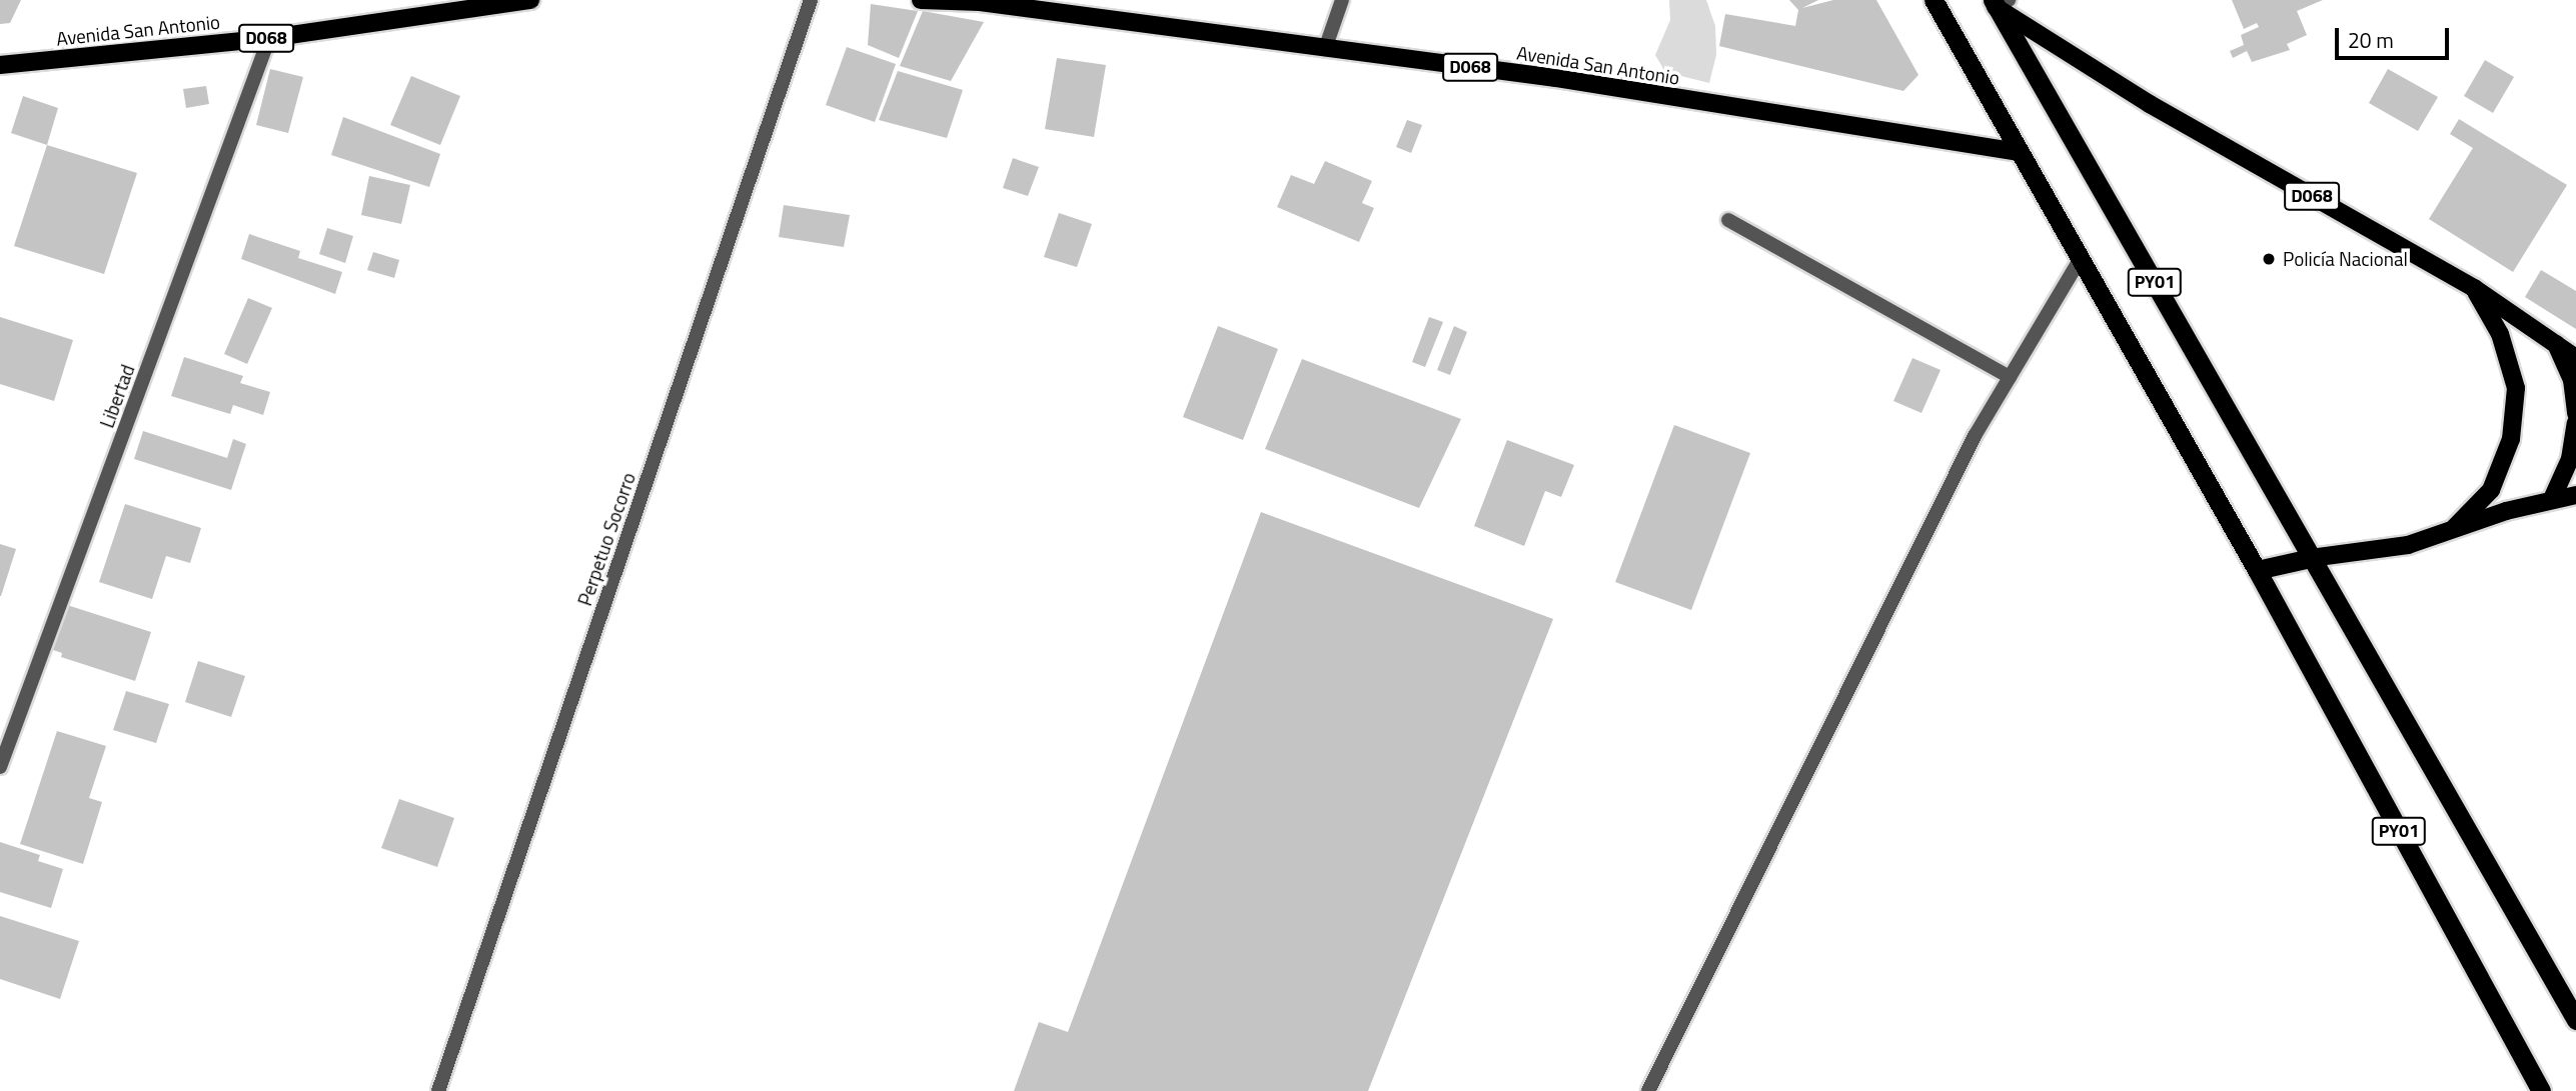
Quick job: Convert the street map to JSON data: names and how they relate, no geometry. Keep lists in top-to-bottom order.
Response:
{
  "streets": {
    "highway": ["PY01"],
    "main road": ["Avenida San Antonio", "D068"],
    "street": ["Libertad", "Perpetuo Socorro"]
  },
  "crossings": [
    ["Avenida San Antonio", "PY01"],
    ["Avenida San Antonio", "Libertad"],
    ["D068", "PY01"]
  ],
  "places": ["Policía Nacional"],
  "scale_bar": "20 m"
}
